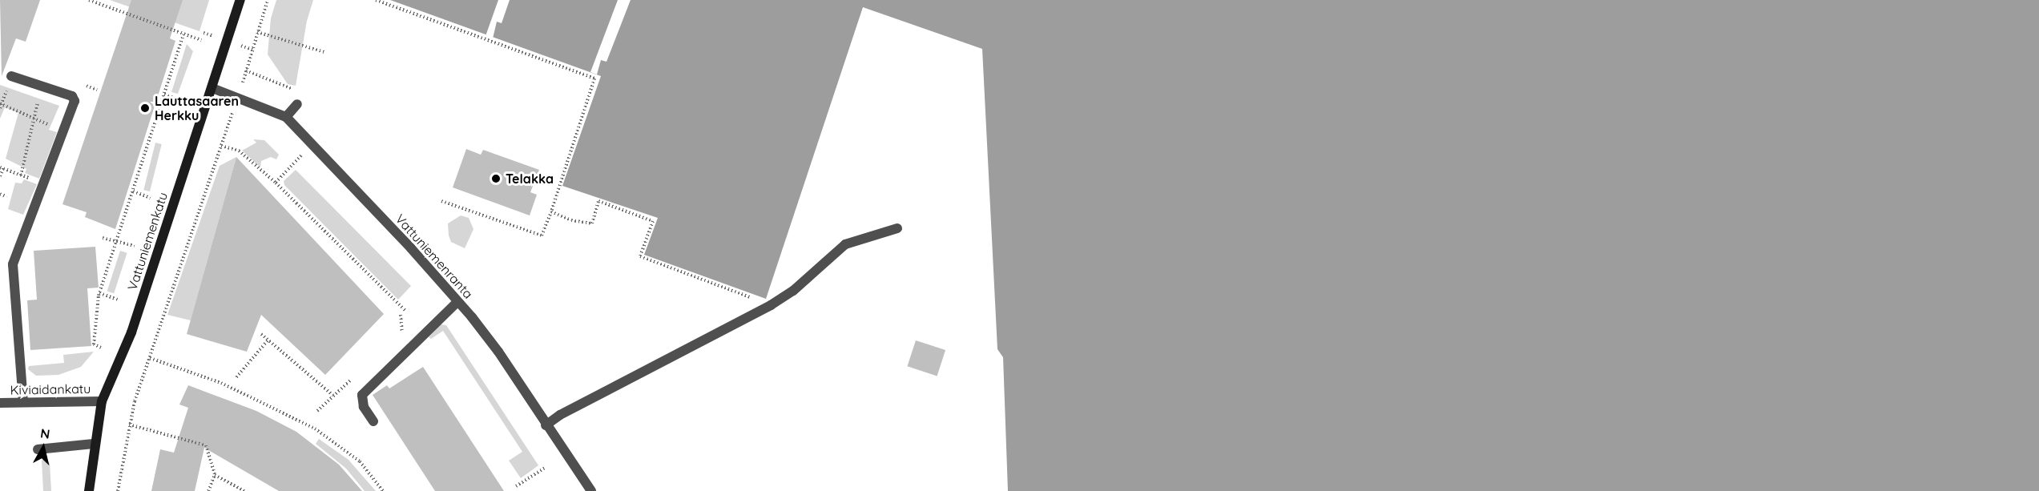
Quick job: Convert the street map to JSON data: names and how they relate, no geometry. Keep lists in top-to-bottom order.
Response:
{
  "streets": {
    "street": ["Vattuniemenkatu", "Vattuniemenranta", "Kiviaidankatu"]
  },
  "crossings": [
    ["Vattuniemenkatu", "Vattuniemenranta"],
    ["Vattuniemenkatu", "Kiviaidankatu"]
  ],
  "places": ["Lauttasaaren Herkku", "Telakka"],
  "north": "top"
}
